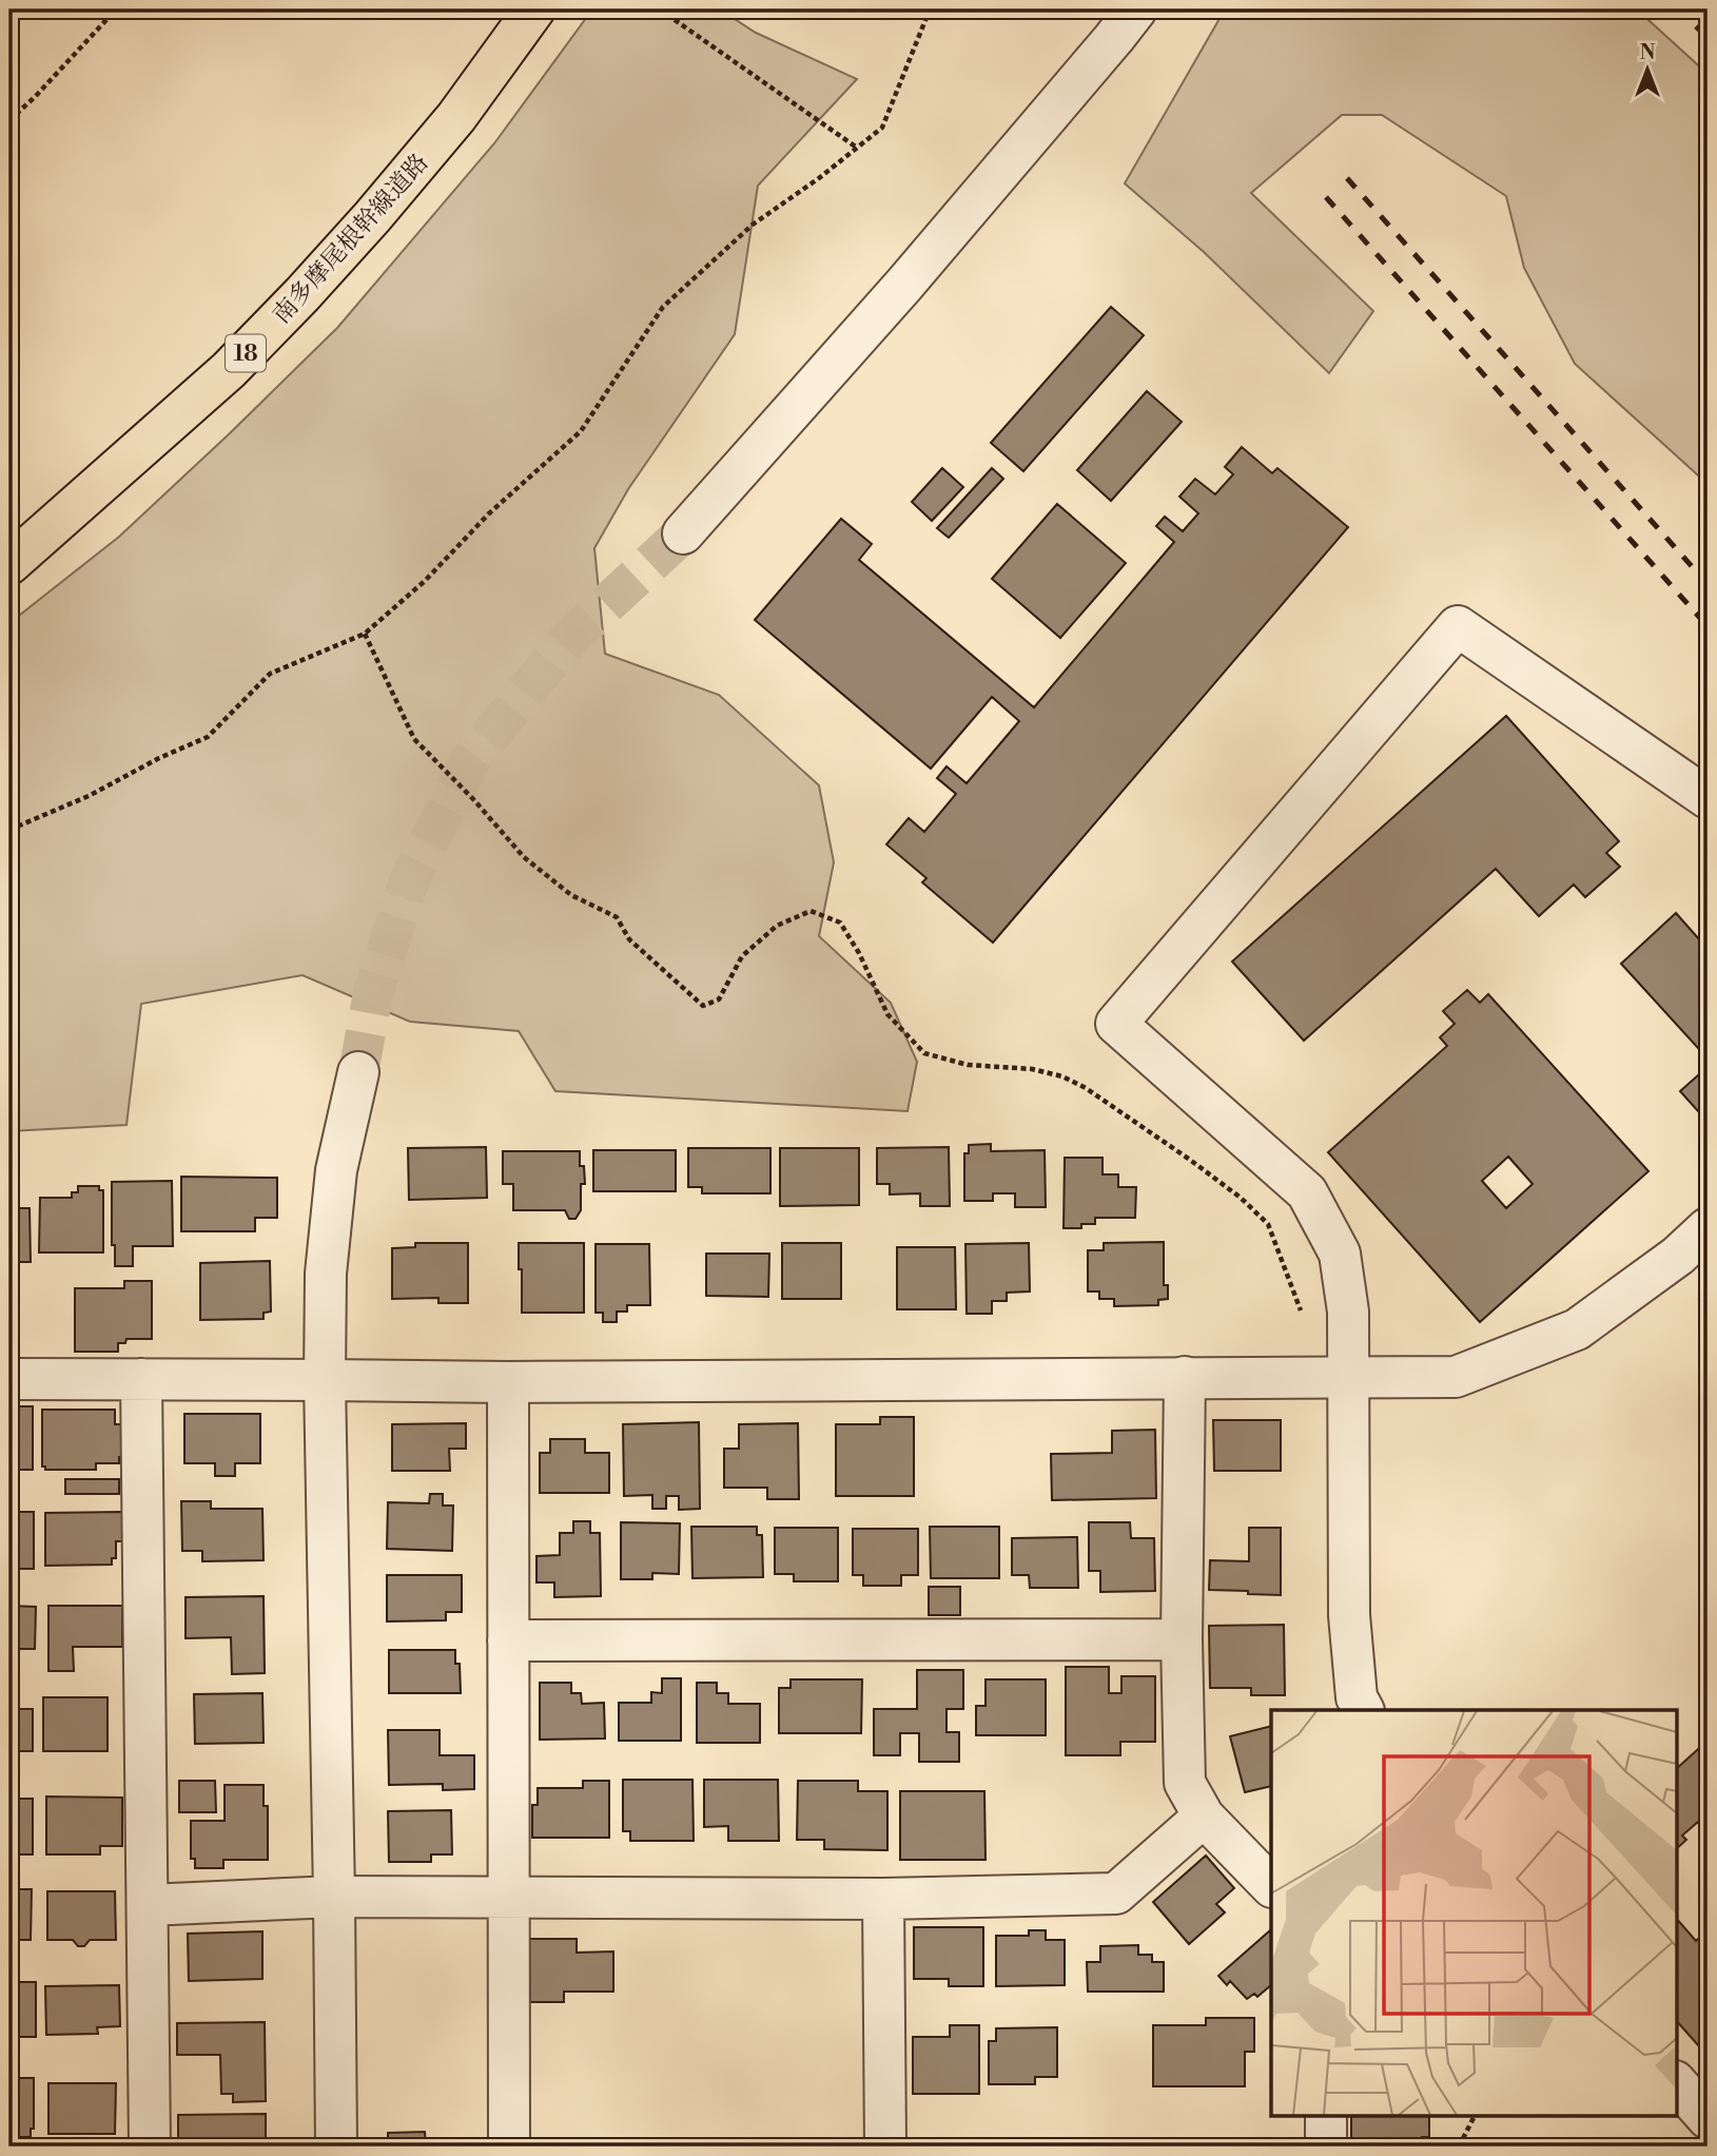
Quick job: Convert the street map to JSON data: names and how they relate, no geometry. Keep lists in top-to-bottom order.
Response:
{
  "streets": {
    "main road": ["南多摩尾根幹線道路", "18"]
  },
  "north": "top"
}
